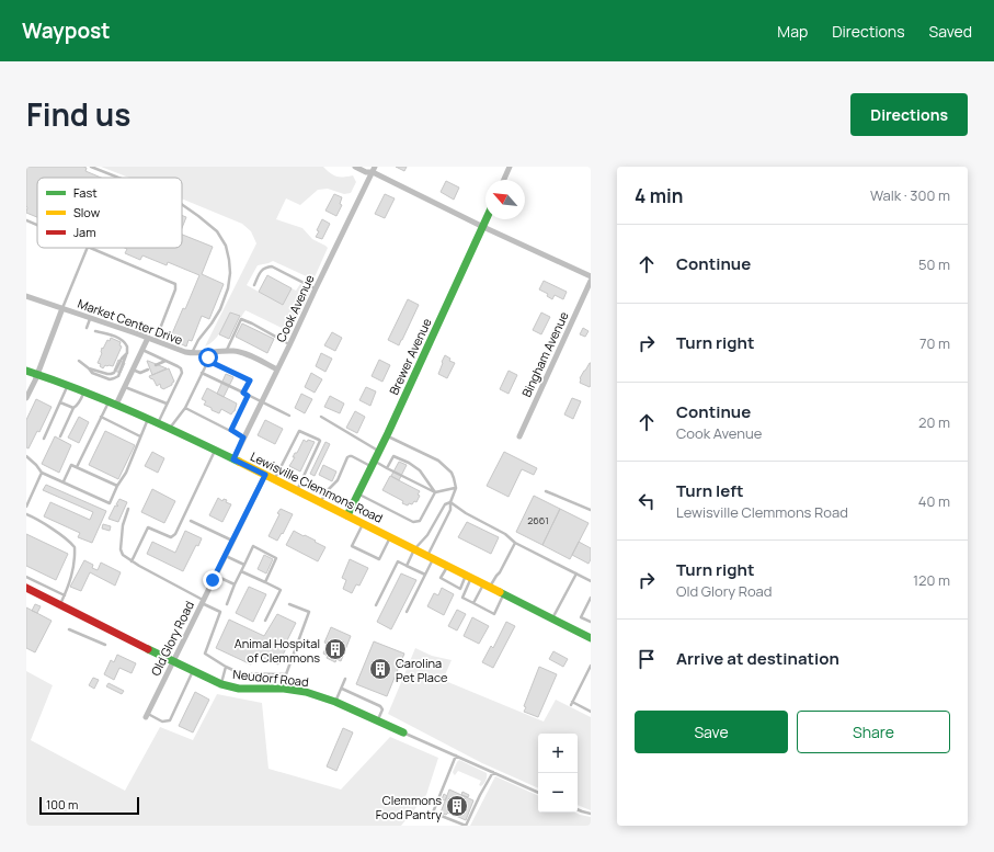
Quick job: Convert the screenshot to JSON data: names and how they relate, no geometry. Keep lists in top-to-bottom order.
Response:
{
  "streets": {
    "street": [
      "Cook Avenue",
      "Market Center Drive",
      "Bingham Avenue",
      "Brewer Avenue",
      "Lewisville Clemmons Road",
      "Old Glory Road",
      "Neudorf Road"
    ]
  },
  "crossings": [
    ["Cook Avenue", "Market Center Drive"],
    ["Cook Avenue", "Lewisville Clemmons Road"],
    ["Brewer Avenue", "Lewisville Clemmons Road"],
    ["Lewisville Clemmons Road", "Old Glory Road"],
    ["Old Glory Road", "Neudorf Road"]
  ],
  "places": {
    "building": ["Animal Hospital of Clemmons", "Carolina Pet Place", "Clemmons Food Pantry"]
  },
  "house_numbers": ["2661"],
  "legend": ["Fast", "Slow", "Jam"],
  "scale_bar": "100 m",
  "north": "top left",
  "page": {
    "header": "Waypost",
    "nav": ["Map", "Directions", "Saved"],
    "title": "Find us",
    "buttons": [
      "Directions",
      ["Save", "Share"]
    ],
    "heading": ["4 min", "Walk · 300 m"],
    "list": [
      ["Continue", "50 m"],
      ["Turn right", "70 m"],
      ["Continue", "Cook Avenue", "20 m"],
      ["Turn left", "Lewisville Clemmons Road", "40 m"],
      ["Turn right", "Old Glory Road", "120 m"],
      "Arrive at destination"
    ],
    "map_buttons": ["+", "−"],
    "scale": "100 m"
  }
}
